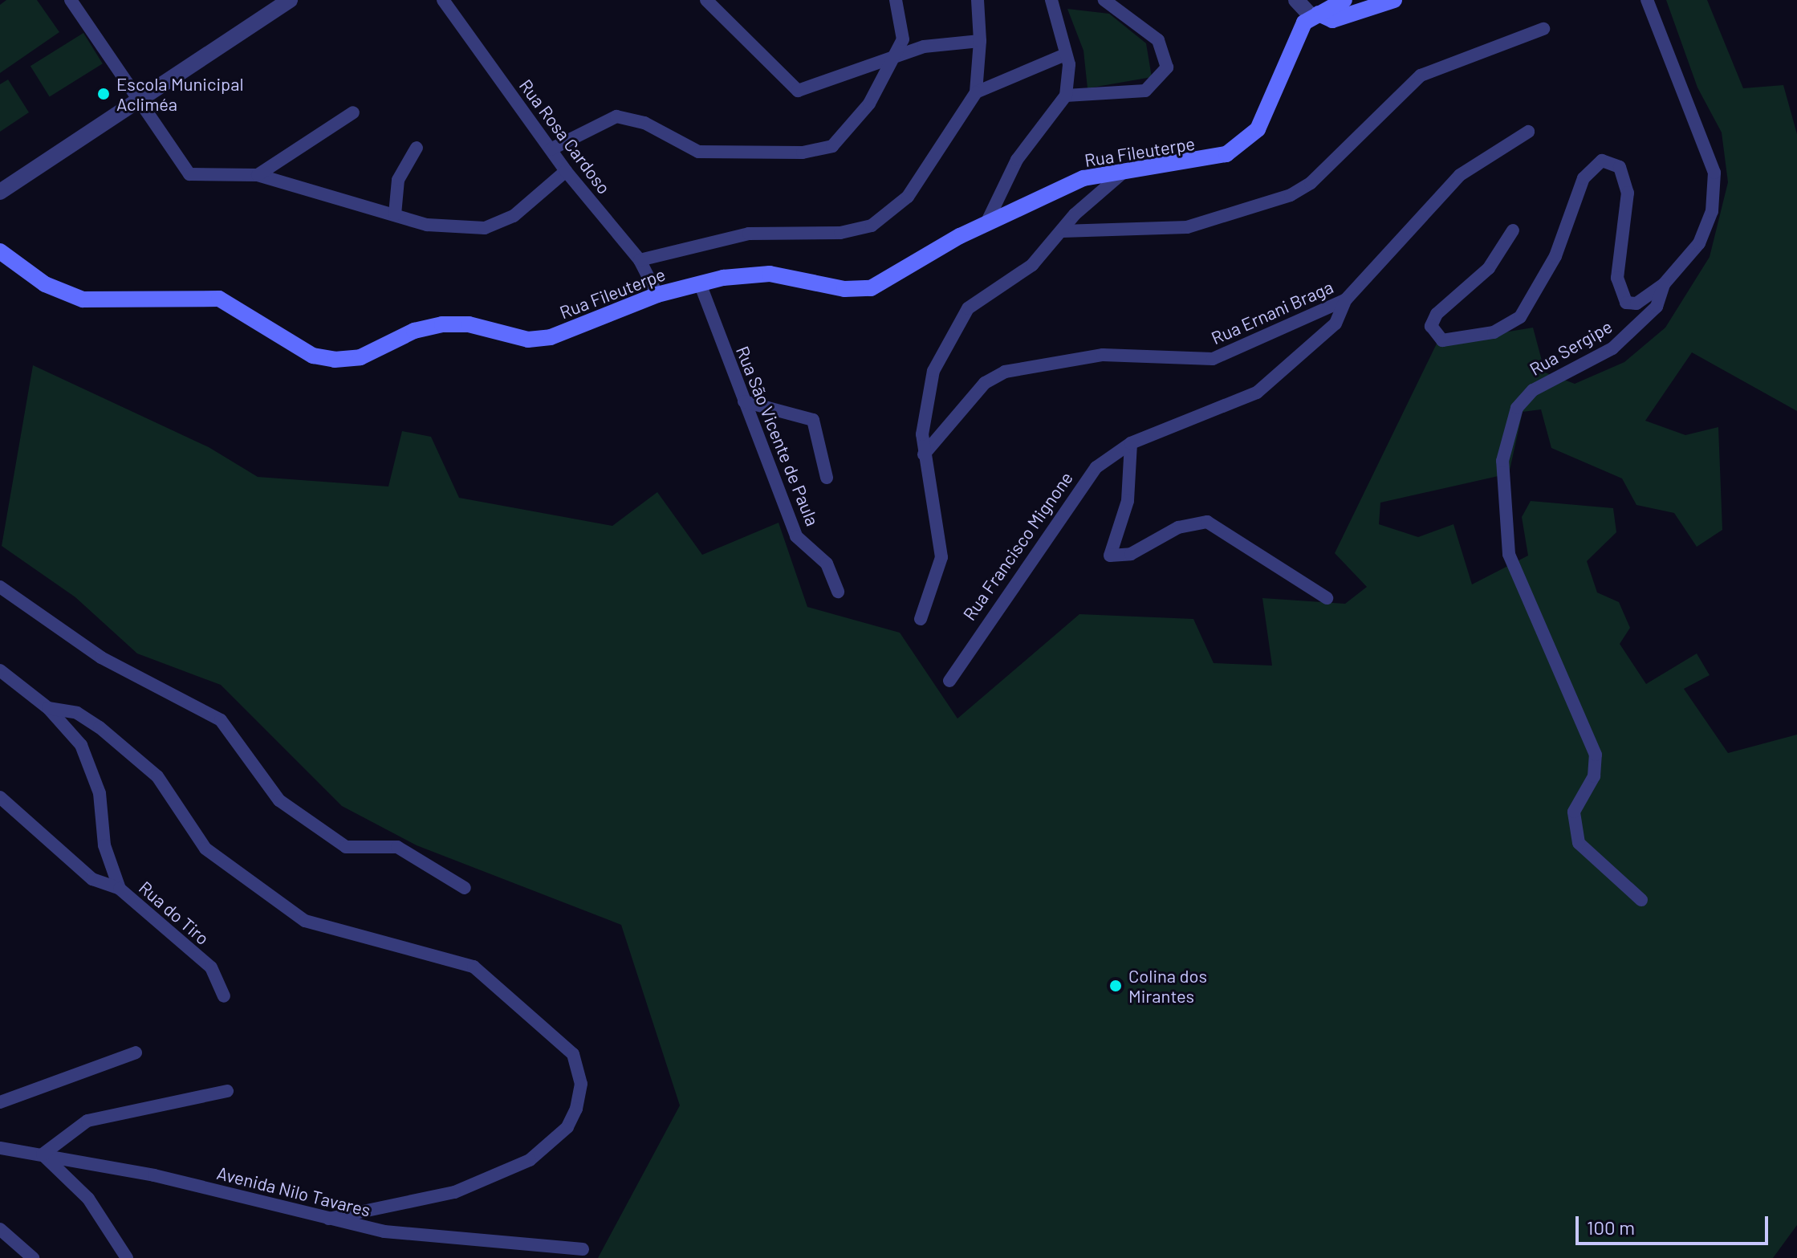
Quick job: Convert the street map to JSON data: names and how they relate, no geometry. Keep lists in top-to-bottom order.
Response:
{
  "streets": {
    "main road": ["Rua Fileuterpe"],
    "street": [
      "Rua Rosa Cardoso",
      "Rua Ernani Braga",
      "Rua Sergipe",
      "Rua São Vicente de Paula",
      "Rua Francisco Mignone",
      "Rua do Tiro",
      "Avenida Nilo Tavares"
    ]
  },
  "crossings": [
    ["Rua Rosa Cardoso", "Rua Fileuterpe"],
    ["Rua Fileuterpe", "Rua São Vicente de Paula"],
    ["Rua Ernani Braga", "Rua Francisco Mignone"]
  ],
  "places": ["Escola Municipal Acliméa", "Colina dos Mirantes"],
  "scale_bar": "100 m"
}
